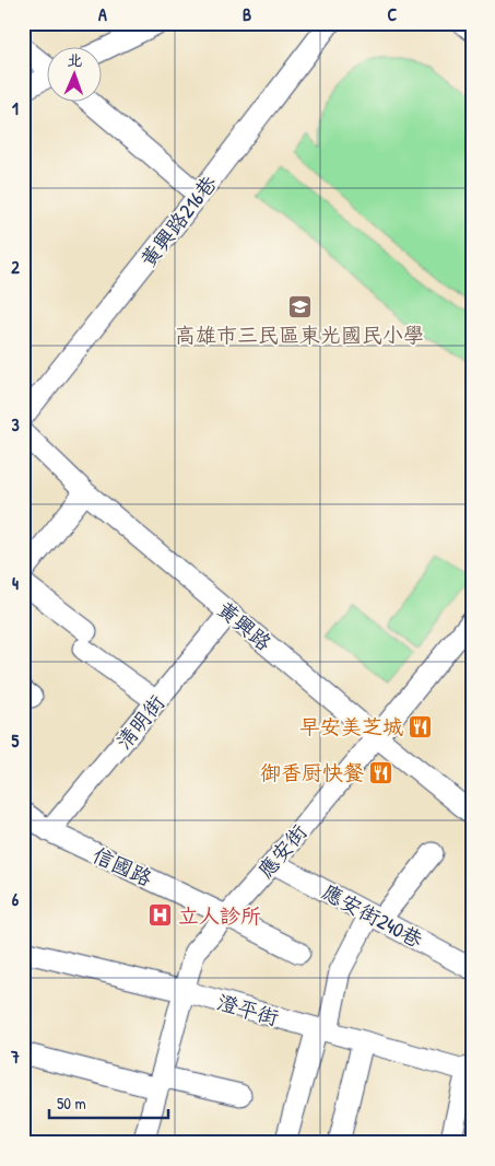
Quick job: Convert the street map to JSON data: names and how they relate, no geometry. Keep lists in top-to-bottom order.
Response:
{
  "streets": {
    "street": [
      "黃興路216巷",
      "黃興路",
      "清明街",
      "應安街",
      "信國路",
      "應安街240巷",
      "澄平街"
    ]
  },
  "crossings": [
    ["黃興路", "清明街"],
    ["黃興路", "應安街"],
    ["清明街", "信國路"],
    ["應安街", "信國路"],
    ["應安街", "應安街240巷"],
    ["應安街", "澄平街"]
  ],
  "places": {
    "school or university": ["高雄市三民區東光國民小學"],
    "restaurant": ["早安美芝城", "御香厨快餐"],
    "hospital": ["立人診所"]
  },
  "scale_bar": "50 m",
  "north": "top",
  "grid": {
    "columns": ["A", "B", "C"],
    "rows": [
      "1",
      "2",
      "3",
      "4",
      "5",
      "6",
      "7"
    ]
  }
}
